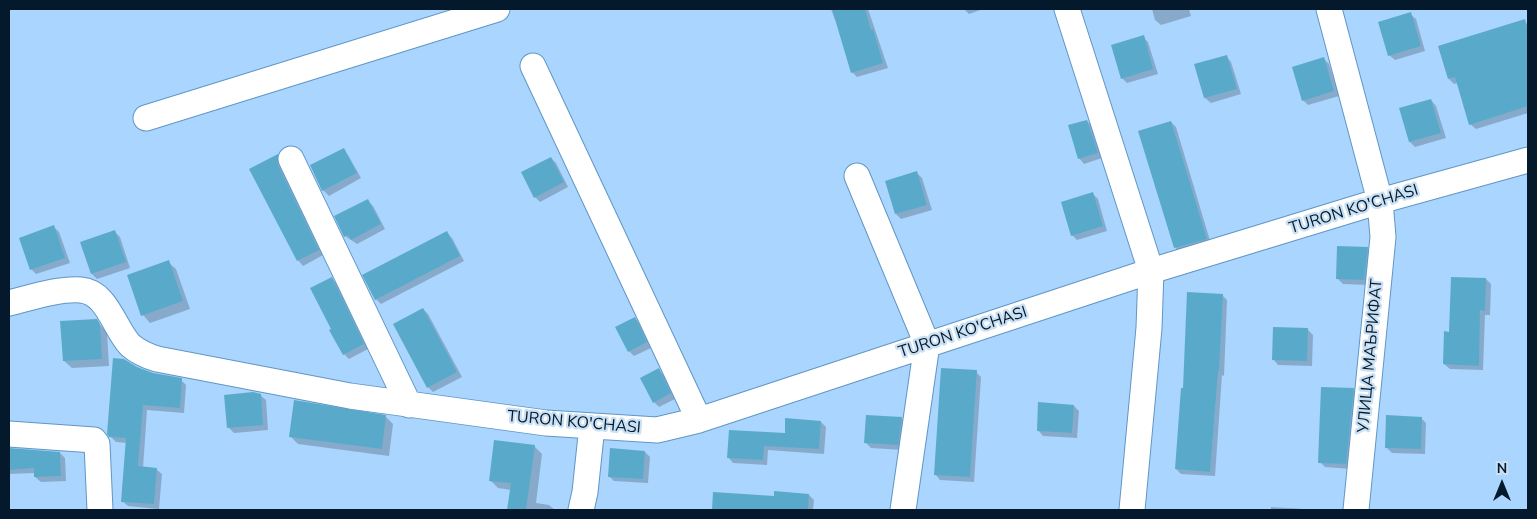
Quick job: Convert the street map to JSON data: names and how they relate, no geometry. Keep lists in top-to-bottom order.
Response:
{
  "streets": {
    "street": ["TURON KO'CHASI", "УЛИЦА МАЪРИФАТ"]
  },
  "crossings": [
    ["TURON KO'CHASI", "УЛИЦА МАЪРИФАТ"]
  ],
  "north": "top"
}
